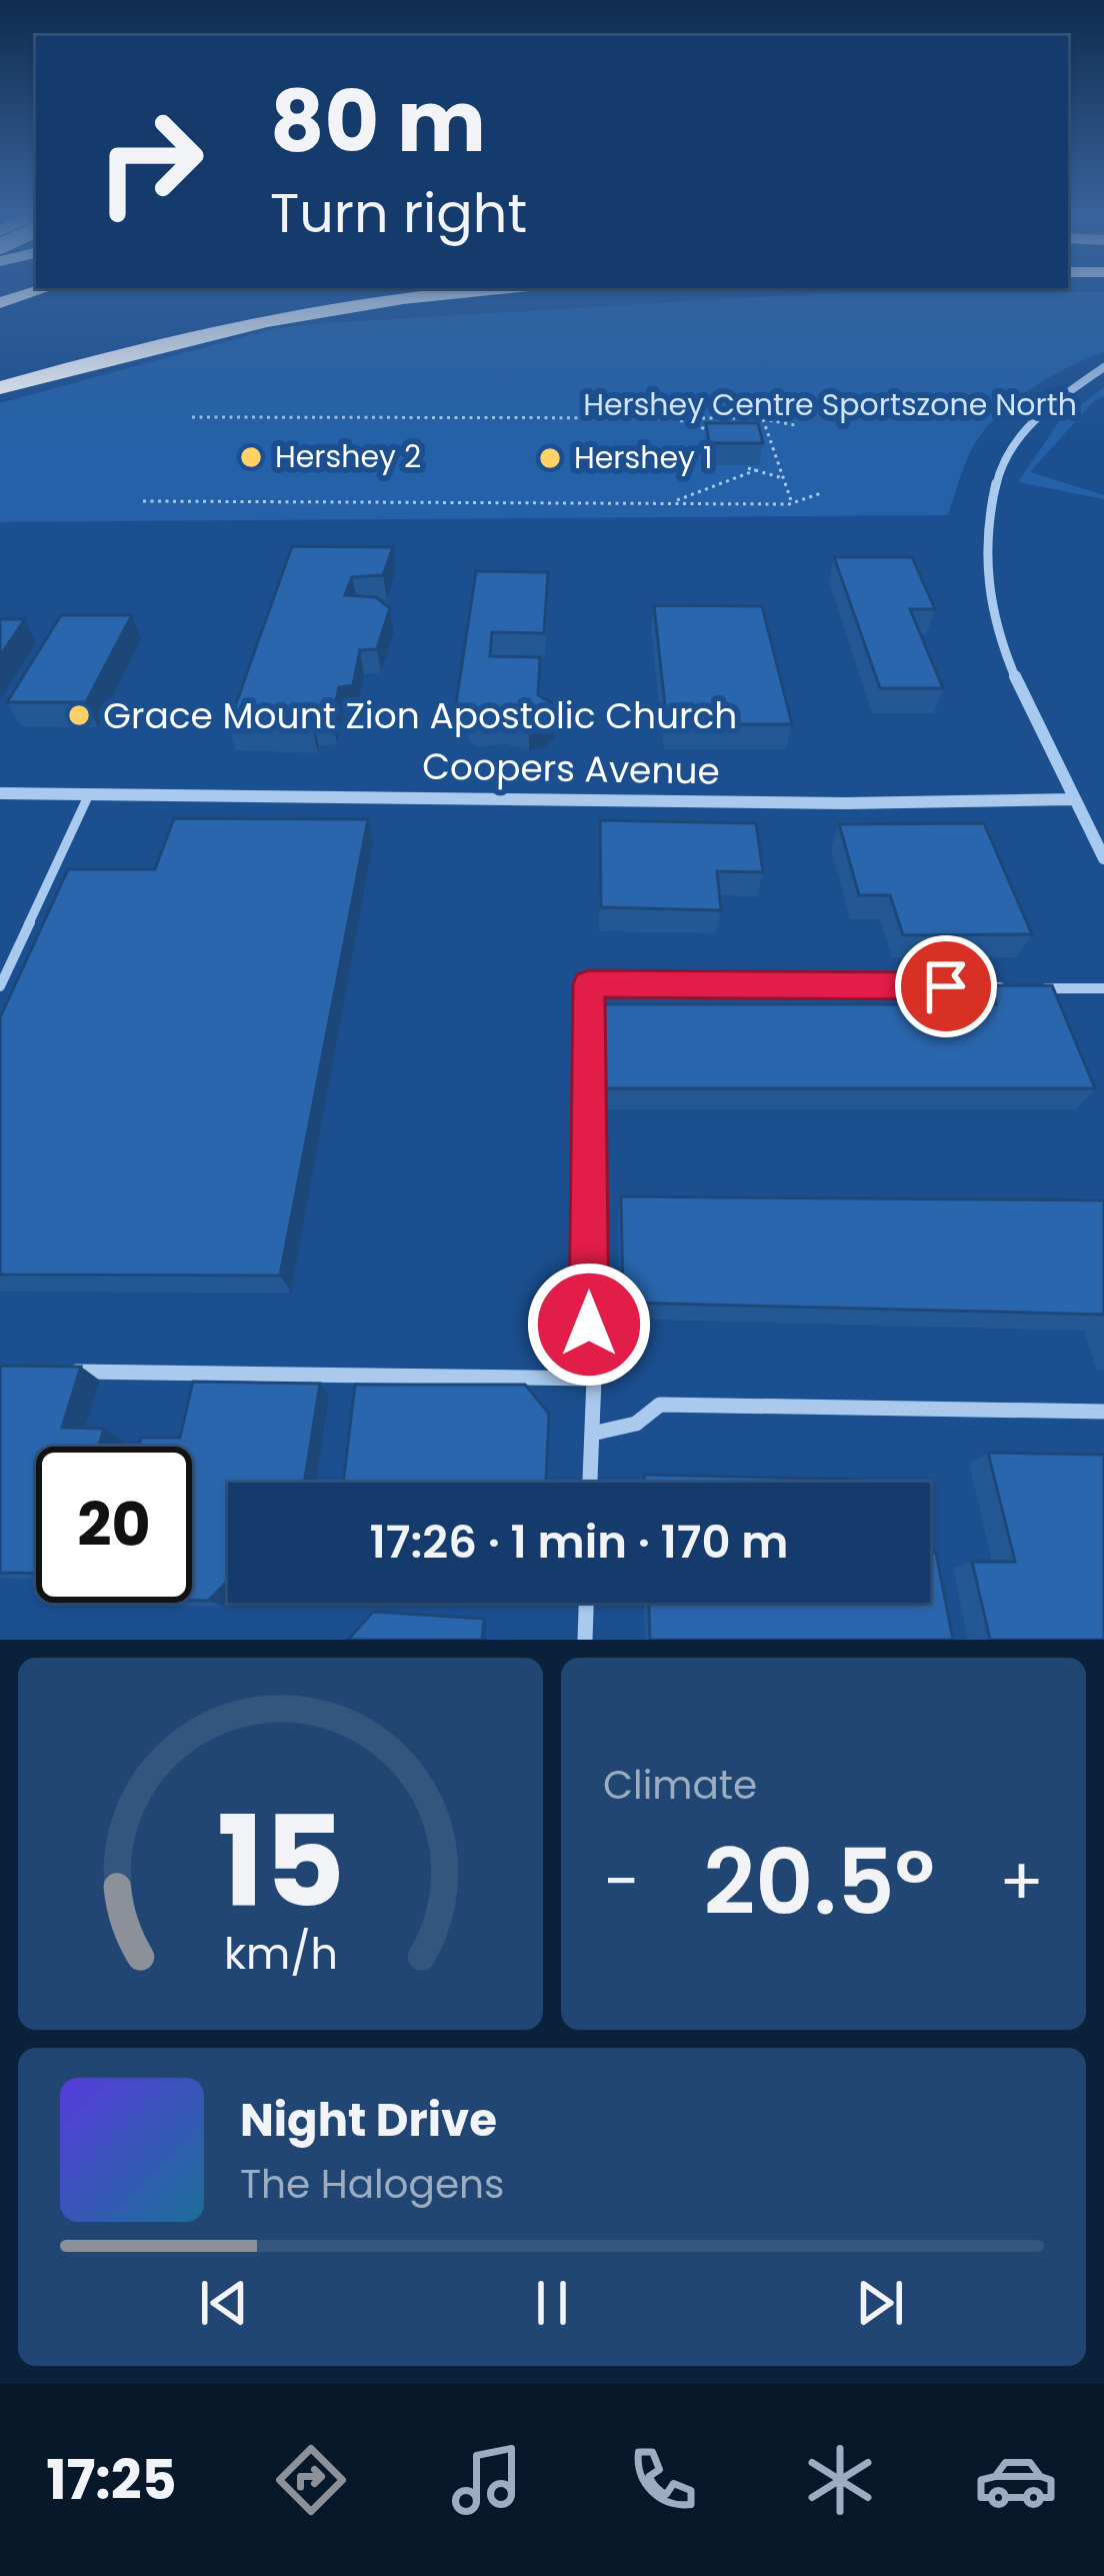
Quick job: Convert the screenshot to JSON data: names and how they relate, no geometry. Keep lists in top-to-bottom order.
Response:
{
  "streets": {
    "street": ["Coopers Avenue"]
  },
  "parks": ["Hershey Centre Sportszone North"],
  "places": ["Hershey 2", "Hershey 1", "Grace Mount Zion Apostolic Church"],
  "page": {
    "turn": ["80 m", "Turn right"],
    "limit": "20",
    "trip": "17:26 · 1 min · 170 m",
    "tile": "Climate",
    "heat": ["−", "20.5°", "+"],
    "song": ["Night Drive", "The Halogens"],
    "tabs": "17:25",
    "gauge": ["15", "km/h"]
  }
}
